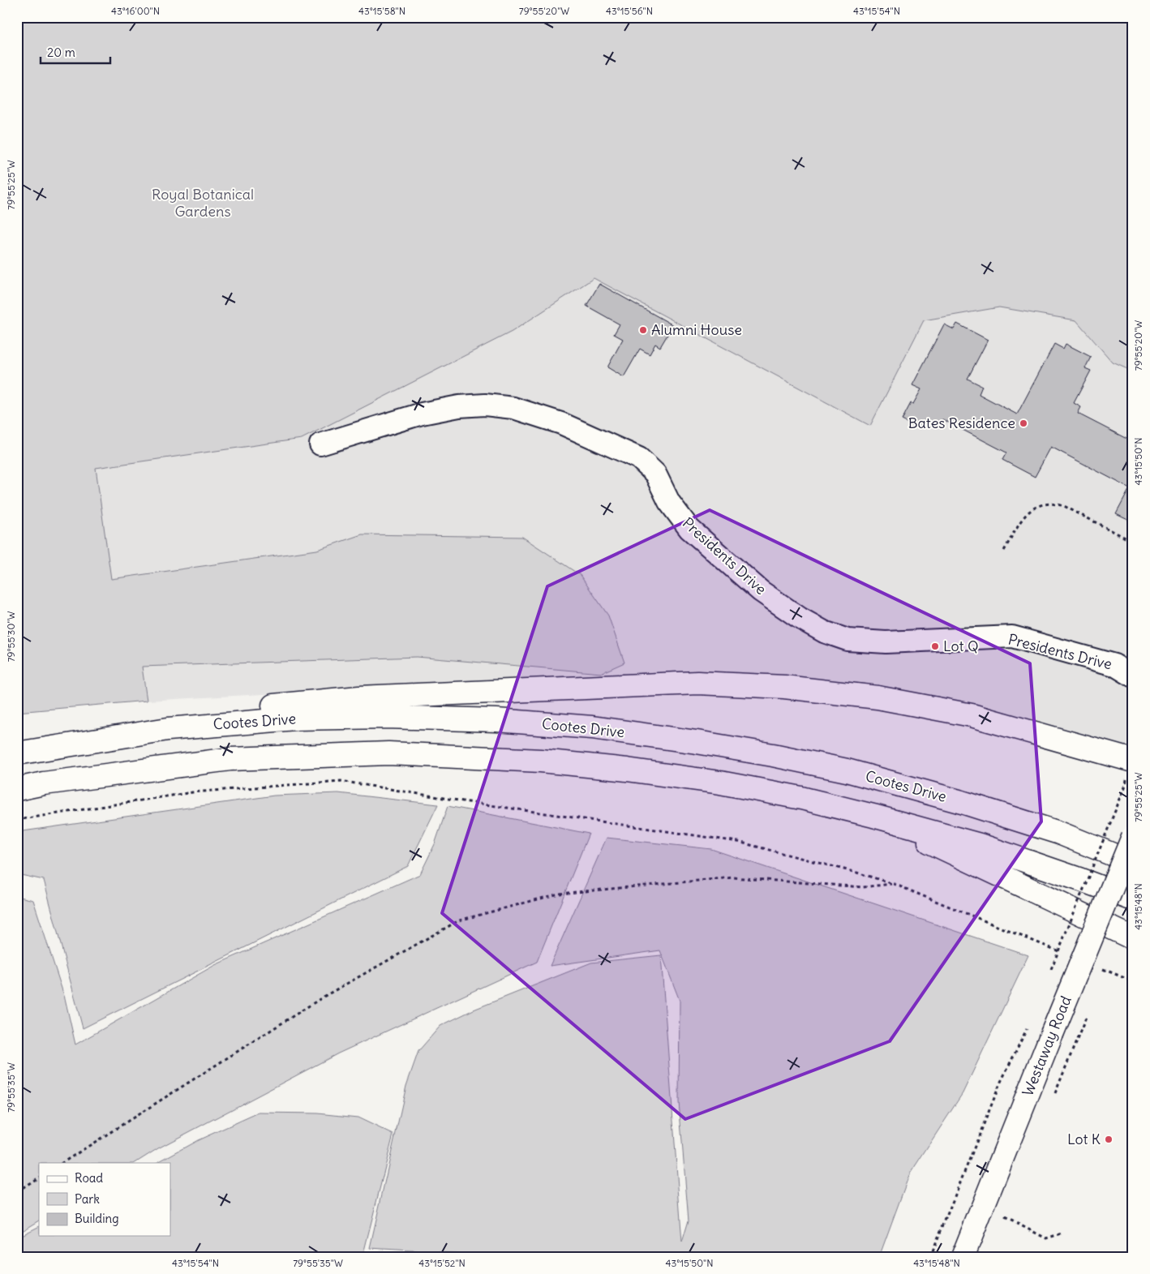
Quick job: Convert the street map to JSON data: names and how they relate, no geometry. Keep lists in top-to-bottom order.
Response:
{
  "streets": {
    "main road": ["Cootes Drive", "Westaway Road"],
    "street": ["Presidents Drive"]
  },
  "parks": ["Royal Botanical Gardens"],
  "places": [
    "Alumni House",
    "Bates Residence",
    "Lot Q",
    "Lot K"
  ],
  "legend": ["Road", "Park", "Building"],
  "scale_bar": "20 m",
  "coordinates": [
    "43°16'00\"N",
    "43°15'58\"N",
    "79°55'20\"W",
    "43°15'56\"N",
    "43°15'54\"N",
    "79°55'25\"W",
    "43°15'50\"N",
    "79°55'30\"W",
    "43°15'48\"N",
    "79°55'35\"W",
    "43°15'52\"N"
  ]
}
